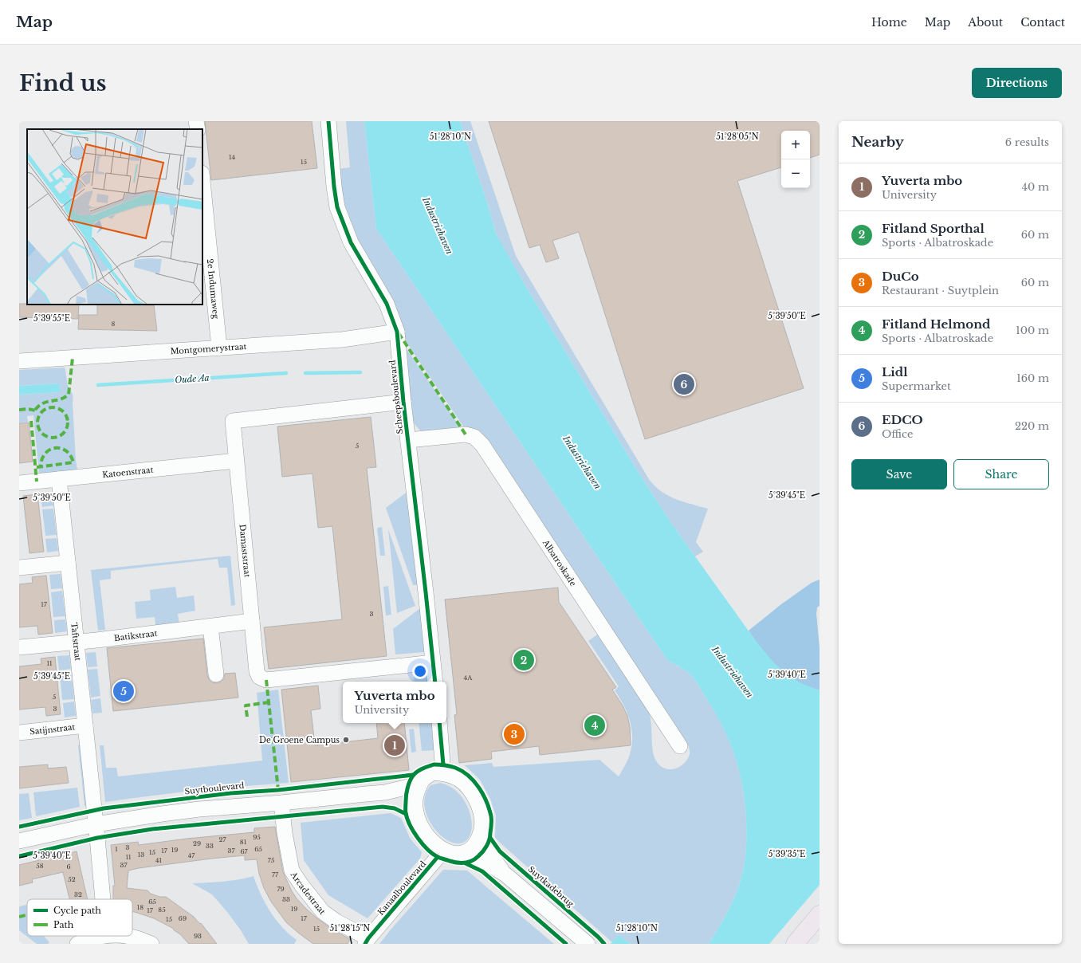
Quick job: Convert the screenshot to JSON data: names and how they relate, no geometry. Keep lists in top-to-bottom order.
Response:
{
  "streets": {
    "street": [
      "2e Indumaweg",
      "Montgomerystraat",
      "Scheepsboulevard",
      "Katoenstraat",
      "Damaststraat",
      "Albatroskade",
      "Batikstraat",
      "Taftstraat",
      "Satijnstraat",
      "Kanaalboulevard",
      "Arcadestraat"
    ],
    "cycle path": ["Suytboulevard", "Suytkadebrug"]
  },
  "crossings": [
    ["2e Indumaweg", "Montgomerystraat"],
    ["Montgomerystraat", "Scheepsboulevard"],
    ["Scheepsboulevard", "Damaststraat"],
    ["Scheepsboulevard", "Albatroskade"],
    ["Katoenstraat", "Damaststraat"],
    ["Katoenstraat", "Taftstraat"],
    ["Damaststraat", "Batikstraat"],
    ["Batikstraat", "Taftstraat"],
    ["Taftstraat", "Satijnstraat"],
    ["Kanaalboulevard", "Arcadestraat"]
  ],
  "water": ["Industriehaven", "Oude Aa"],
  "places": ["De Groene Campus"],
  "house_numbers": [
    "14",
    "15",
    "8",
    "5",
    "17",
    "3",
    "11",
    "4A",
    "5",
    "3",
    "95",
    "27",
    "81",
    "29",
    "33",
    "3",
    "1",
    "65",
    "19",
    "17",
    "37",
    "67",
    "15",
    "13",
    "47",
    "11",
    "41",
    "75",
    "37",
    "58",
    "6",
    "77",
    "52",
    "79",
    "32",
    "33",
    "65",
    "18",
    "19",
    "85",
    "17",
    "69",
    "17",
    "15",
    "15",
    "93"
  ],
  "legend": ["Cycle path", "Path"],
  "page": {
    "header": "Map",
    "nav": [
      "Home",
      "Map",
      "About",
      "Contact"
    ],
    "buttons": [
      "Directions",
      ["Save", "Share"]
    ],
    "title": "Find us",
    "heading": ["Nearby", "6 results"],
    "map_buttons": ["+", "−"],
    "list": [
      {
        "mark": "1",
        "name": "Yuverta mbo",
        "note": "University",
        "value": "40 m"
      },
      {
        "mark": "2",
        "name": "Fitland Sporthal",
        "note": "Sports · Albatroskade",
        "value": "60 m"
      },
      {
        "mark": "3",
        "name": "DuCo",
        "note": "Restaurant · Suytplein",
        "value": "60 m"
      },
      {
        "mark": "4",
        "name": "Fitland Helmond",
        "note": "Sports · Albatroskade",
        "value": "100 m"
      },
      {
        "mark": "5",
        "name": "Lidl",
        "note": "Supermarket",
        "value": "160 m"
      },
      {
        "mark": "6",
        "name": "EDCO",
        "note": "Office",
        "value": "220 m"
      }
    ],
    "pins": [
      "6",
      "2",
      "5",
      "4",
      "3",
      "1"
    ],
    "popup": ["Yuverta mbo", "University"]
  },
  "coordinates": [
    "51°28'10\"N",
    "51°28'05\"N",
    "5°39'50\"E",
    "5°39'55\"E",
    "5°39'45\"E",
    "5°39'40\"E",
    "5°39'35\"E",
    "51°28'15\"N"
  ]
}
